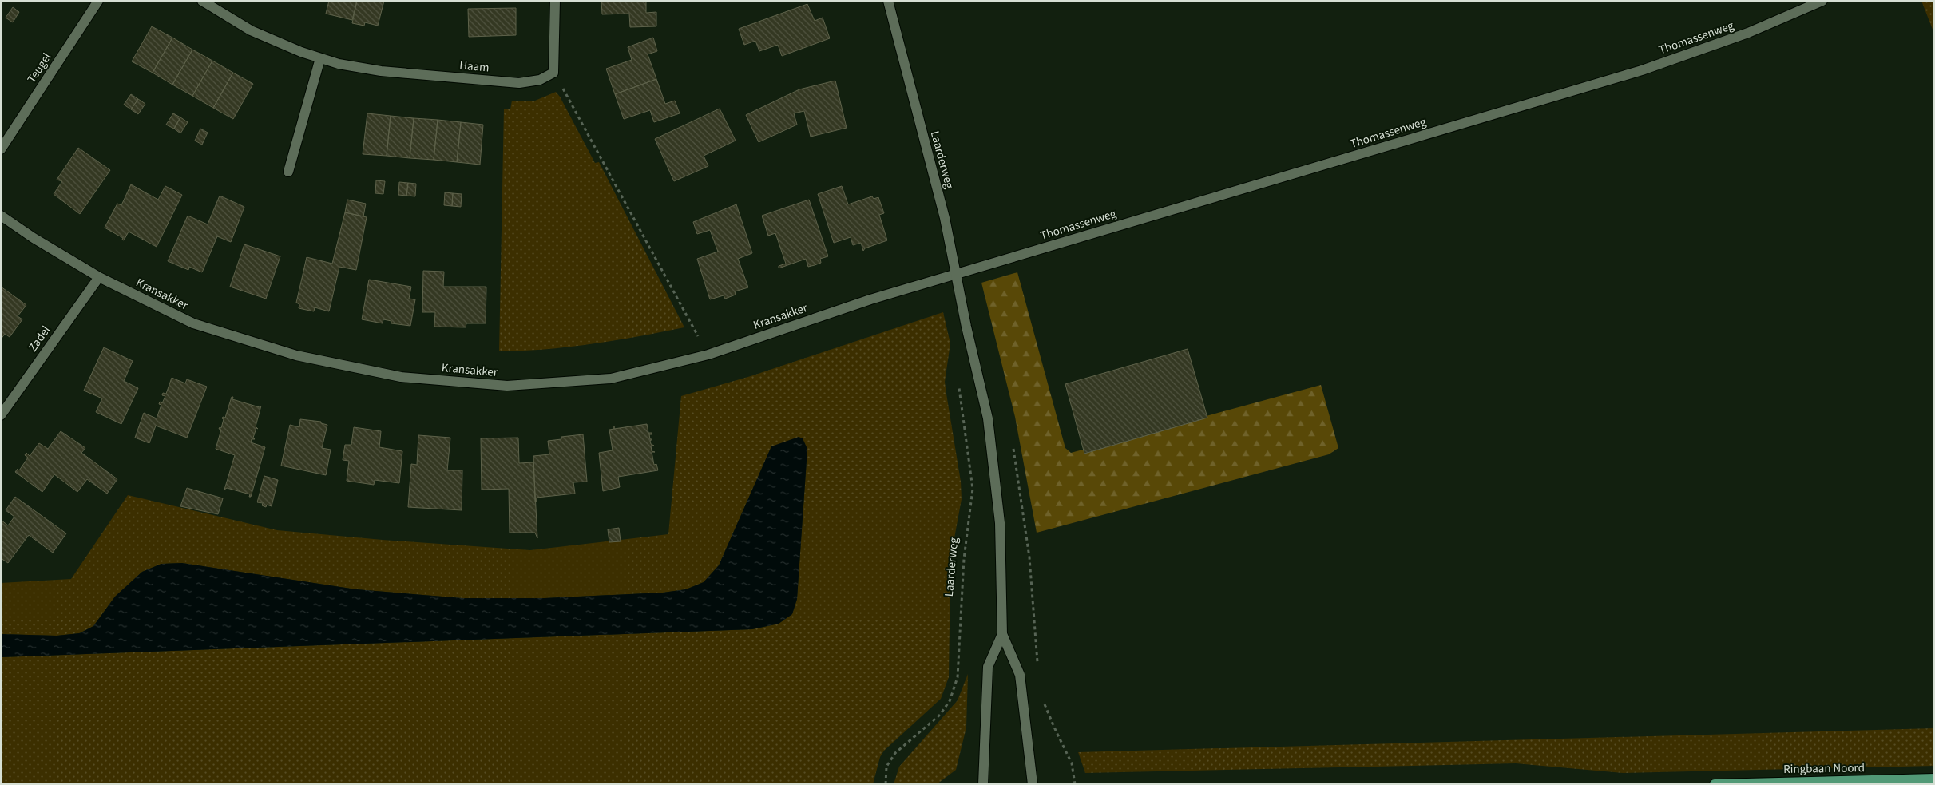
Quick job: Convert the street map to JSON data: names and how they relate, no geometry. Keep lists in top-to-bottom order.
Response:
{
  "streets": {
    "main road": ["Ringbaan Noord"],
    "street": [
      "Thomassenweg",
      "Haam",
      "Teugel",
      "Laarderweg",
      "Kransakker",
      "Zadel"
    ]
  },
  "crossings": [
    ["Thomassenweg", "Laarderweg"],
    ["Thomassenweg", "Kransakker"],
    ["Laarderweg", "Kransakker"],
    ["Kransakker", "Zadel"]
  ]
}
